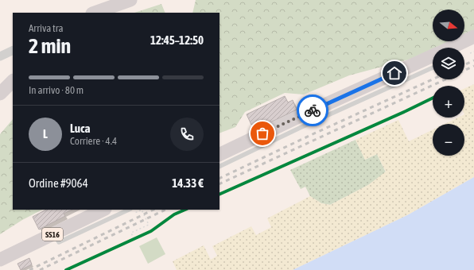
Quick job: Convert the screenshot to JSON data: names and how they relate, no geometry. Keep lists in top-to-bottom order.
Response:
{
  "streets": {
    "main road": ["SS16"]
  },
  "north": "right",
  "page": {
    "map_buttons": ["+", "−"],
    "heading": ["2 min", "Arriva tra", "12:45–12:50"],
    "panel": [
      "Luca",
      "Corriere · 4.4",
      "Ordine #9064",
      "14.33 €"
    ],
    "bar": "In arrivo · 80 m",
    "round": "L"
  }
}
